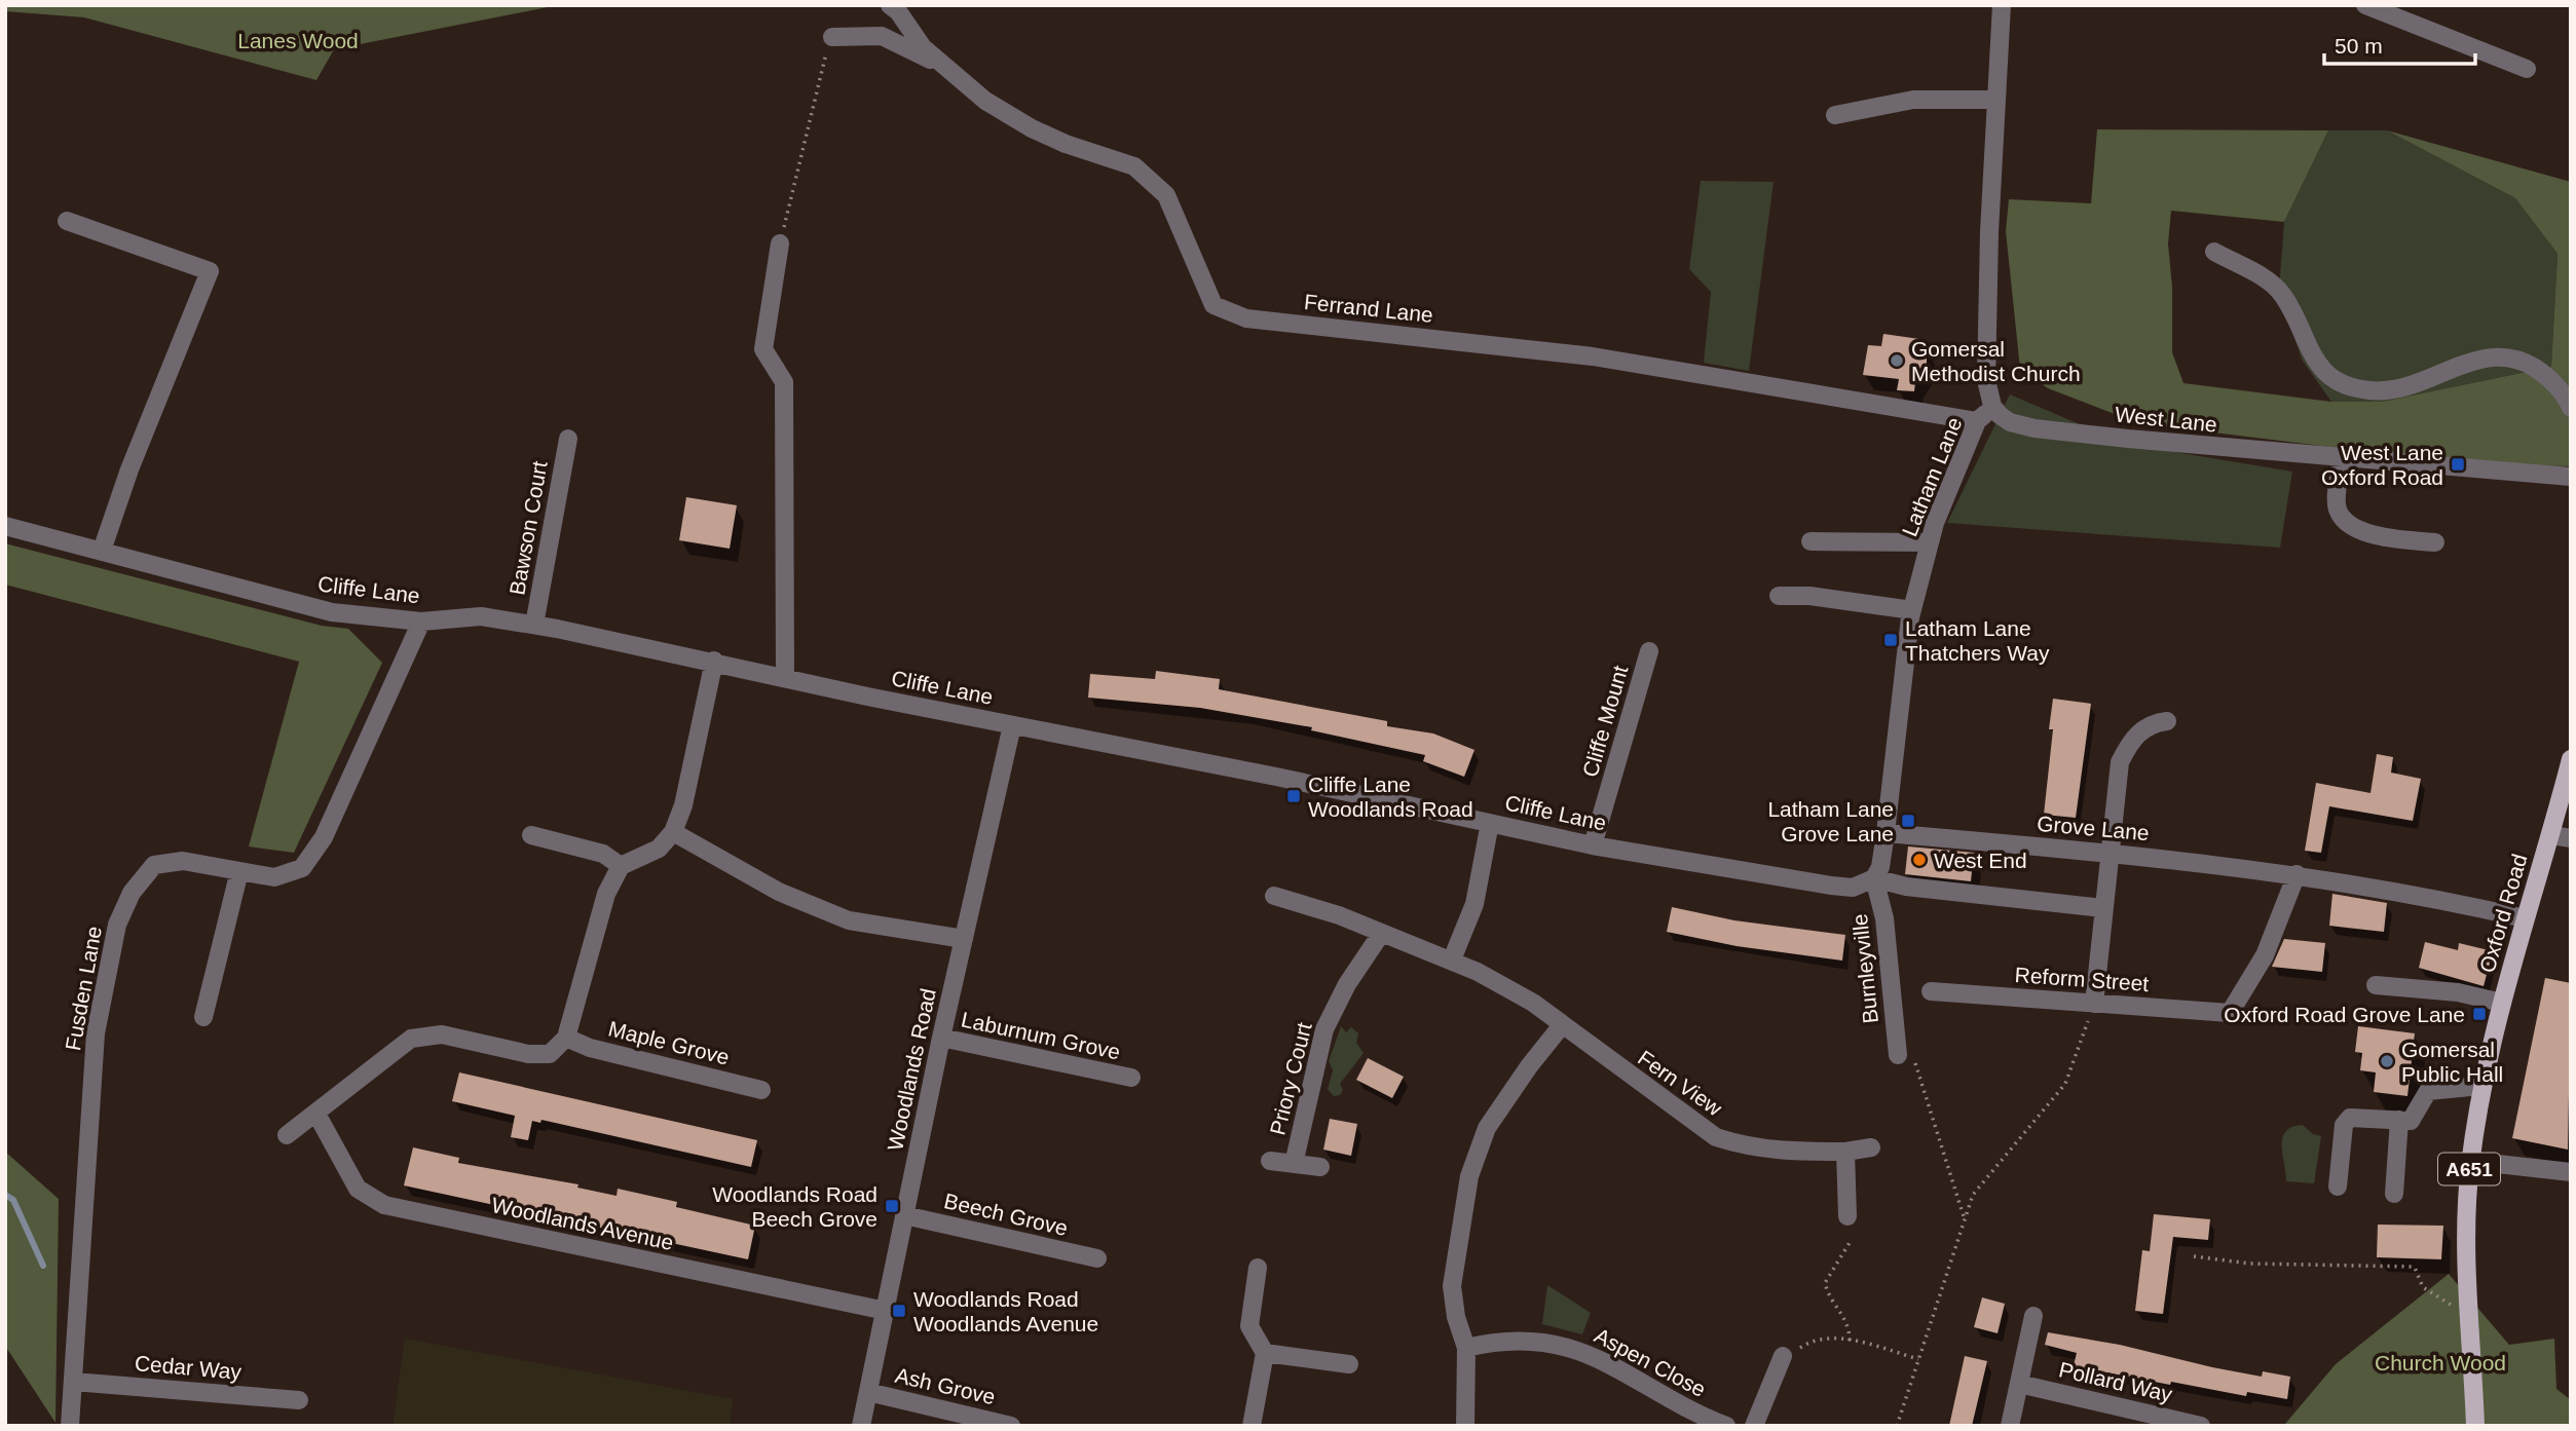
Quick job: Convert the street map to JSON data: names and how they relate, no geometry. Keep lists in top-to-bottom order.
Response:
{
  "streets": {
    "main road": ["Oxford Road", "A651"],
    "street": [
      "Ferrand Lane",
      "West Lane",
      "Latham Lane",
      "Bawson Court",
      "Cliffe Lane",
      "Cliffe Mount",
      "Grove Lane",
      "Burnleyville",
      "Reform Street",
      "Fusden Lane",
      "Laburnum Grove",
      "Maple Grove",
      "Woodlands Road",
      "Priory Court",
      "Fern View",
      "Beech Grove",
      "Woodlands Avenue",
      "Aspen Close",
      "Cedar Way",
      "Pollard Way",
      "Ash Grove"
    ]
  },
  "crossings": [
    ["Ferrand Lane", "Latham Lane"],
    ["West Lane", "Latham Lane"],
    ["Latham Lane", "Cliffe Lane"],
    ["Latham Lane", "Grove Lane"],
    ["Latham Lane", "Burnleyville"],
    ["Bawson Court", "Cliffe Lane"],
    ["Cliffe Lane", "Cliffe Mount"],
    ["Cliffe Lane", "Burnleyville"],
    ["Cliffe Lane", "Fusden Lane"],
    ["Cliffe Lane", "Woodlands Road"],
    ["Grove Lane", "Oxford Road"],
    ["Grove Lane", "Reform Street"],
    ["Fusden Lane", "Cedar Way"],
    ["Laburnum Grove", "Woodlands Road"],
    ["Woodlands Road", "Beech Grove"],
    ["Woodlands Road", "Woodlands Avenue"],
    ["Woodlands Road", "Ash Grove"],
    ["Priory Court", "Fern View"]
  ],
  "parks": ["Lanes Wood", "Church Wood"],
  "places": {
    "other": ["Gomersal Methodist Church", "West End", "Gomersal Public Hall"],
    "transit": [
      "West Lane Oxford Road",
      "Latham Lane Thatchers Way",
      "Cliffe Lane Woodlands Road",
      "Latham Lane Grove Lane",
      "Oxford Road Grove Lane",
      "Woodlands Road Beech Grove",
      "Woodlands Road Woodlands Avenue"
    ]
  },
  "scale_bar": "50 m"
}
